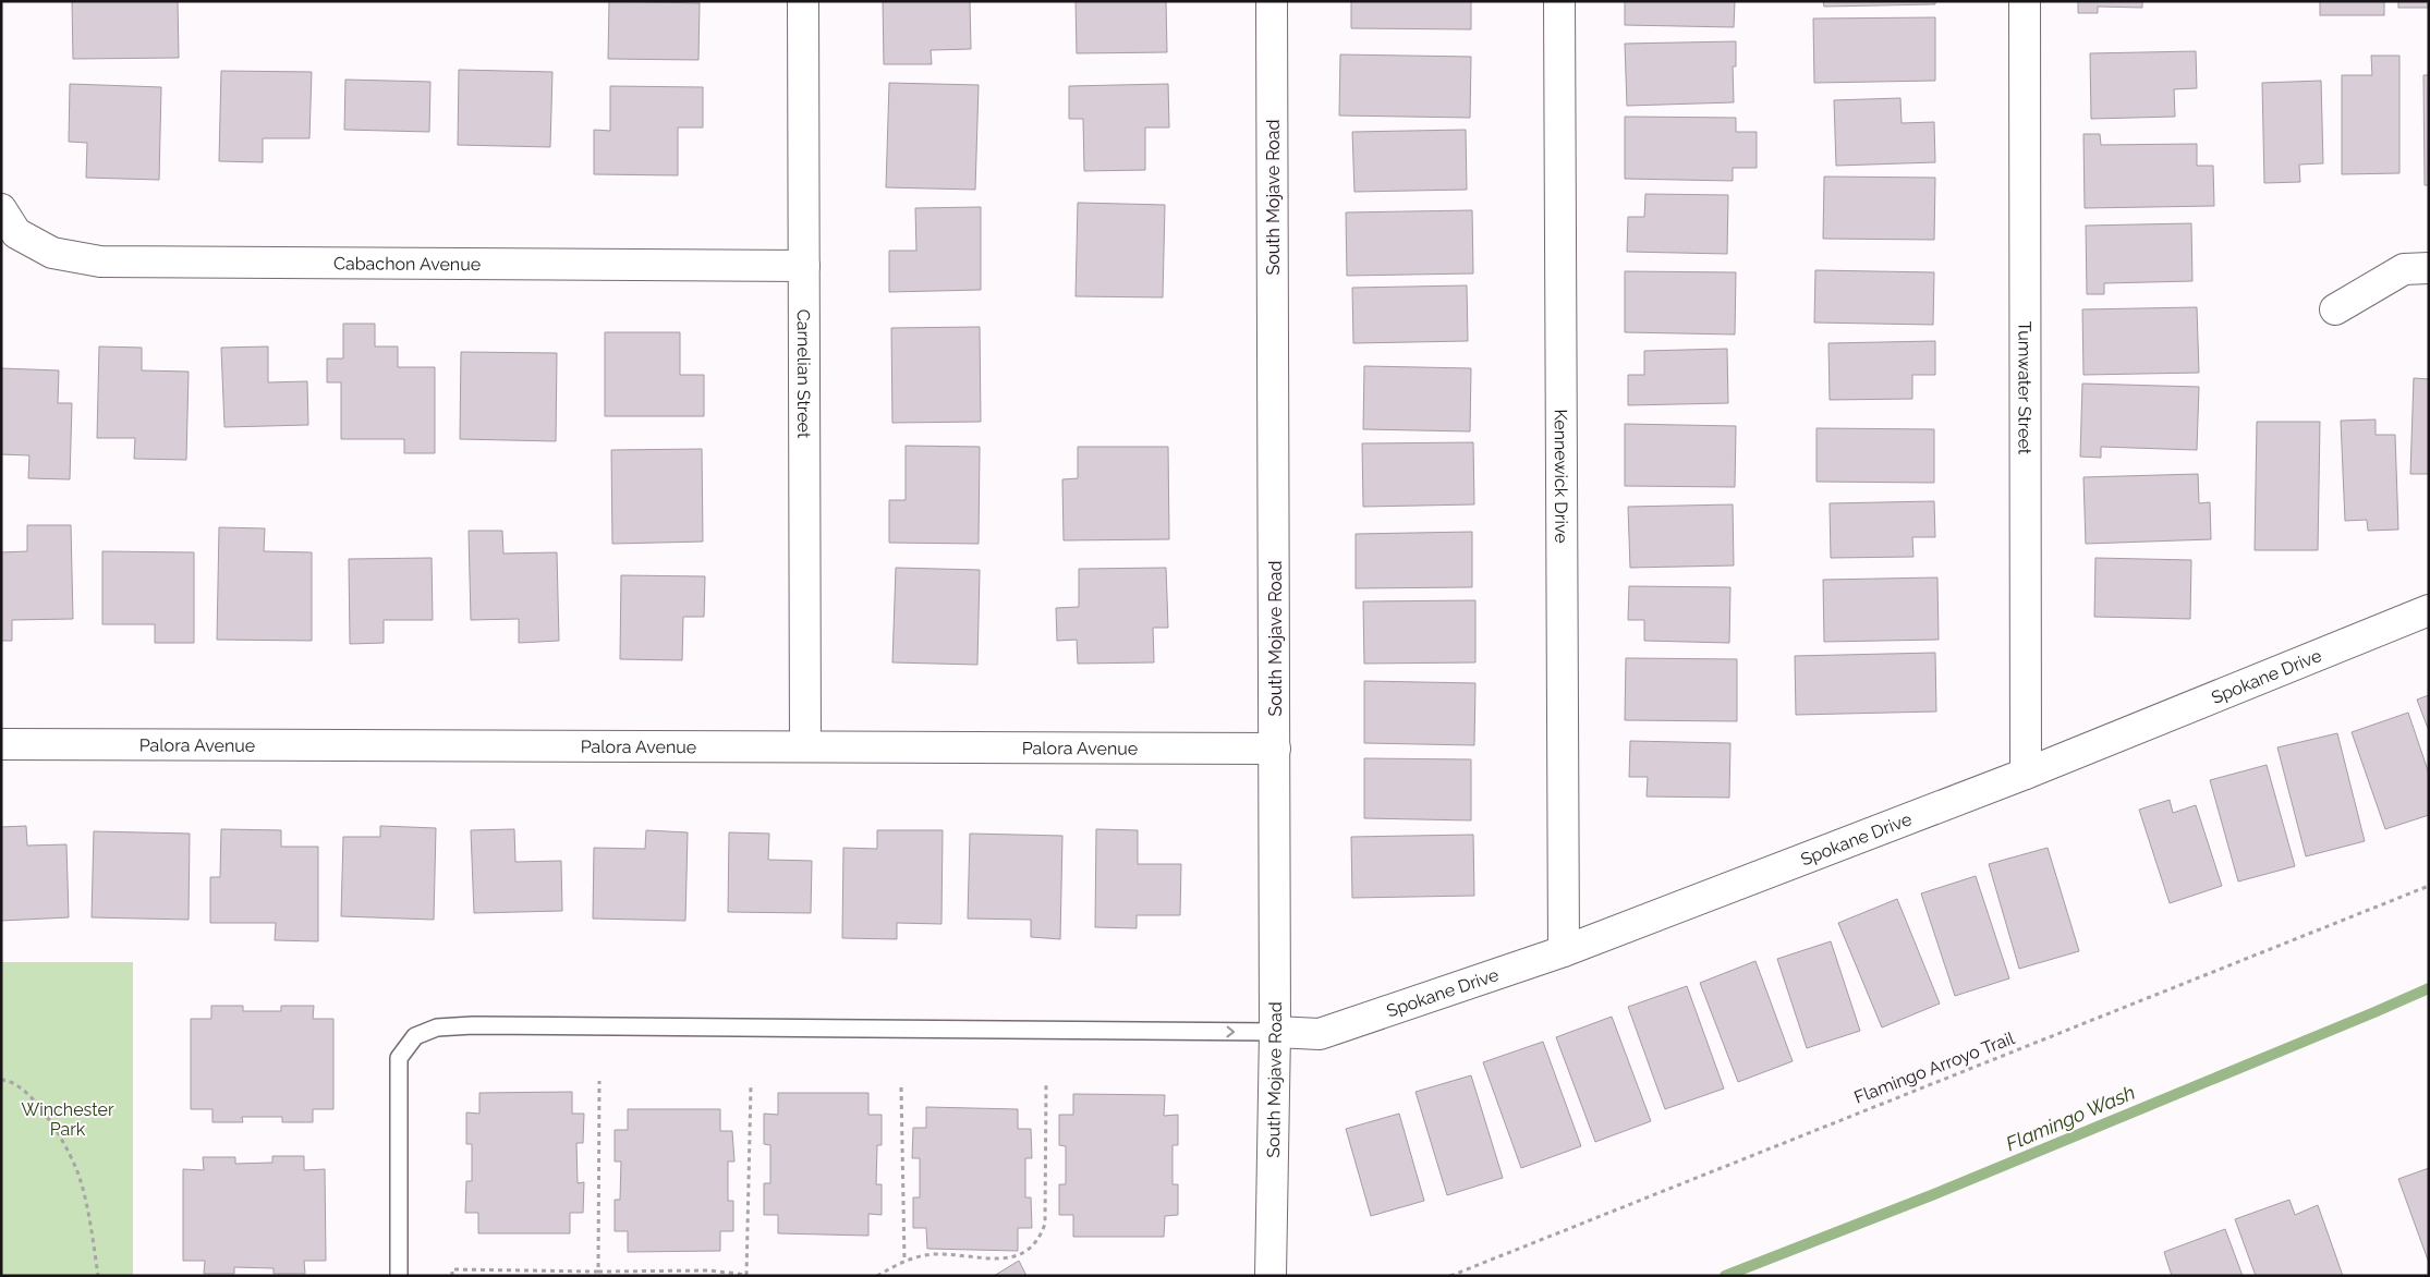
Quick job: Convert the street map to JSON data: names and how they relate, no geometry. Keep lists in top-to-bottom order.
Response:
{
  "streets": {
    "street": [
      "South Mojave Road",
      "Cabachon Avenue",
      "Carnelian Street",
      "Tumwater Street",
      "Kennewick Drive",
      "Spokane Drive",
      "Palora Avenue"
    ],
    "path": ["Flamingo Arroyo Trail"]
  },
  "crossings": [
    ["South Mojave Road", "Spokane Drive"],
    ["South Mojave Road", "Palora Avenue"],
    ["Cabachon Avenue", "Carnelian Street"],
    ["Carnelian Street", "Palora Avenue"],
    ["Tumwater Street", "Spokane Drive"],
    ["Kennewick Drive", "Spokane Drive"]
  ],
  "water": ["Flamingo Wash"],
  "parks": ["Winchester Park"]
}
